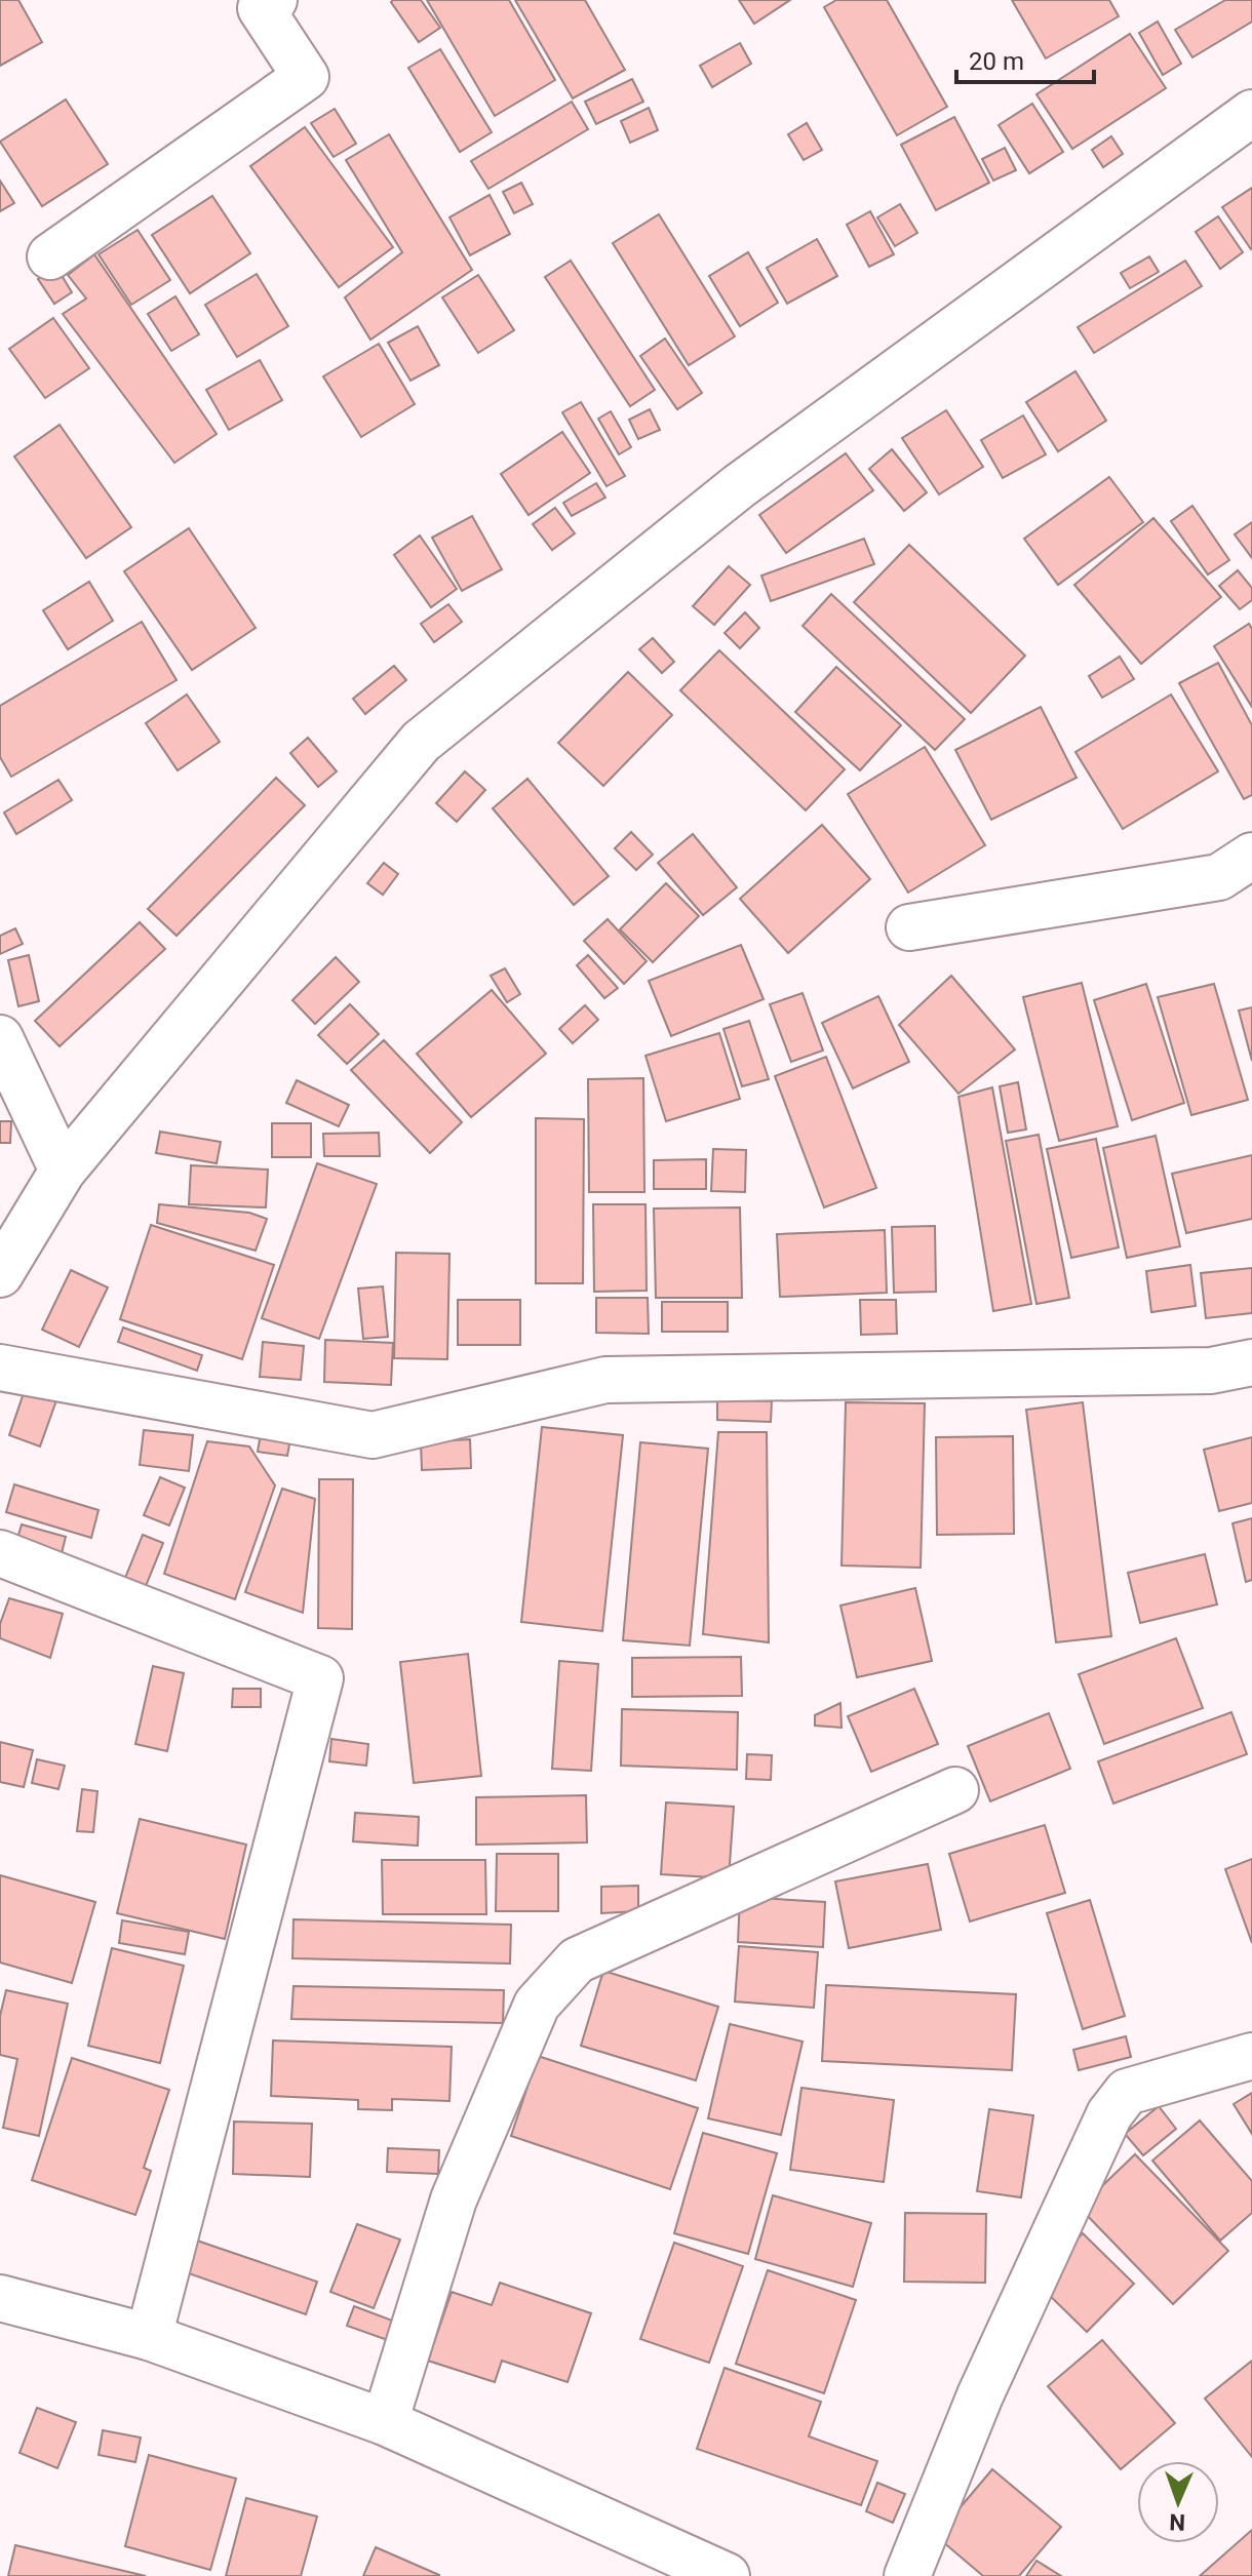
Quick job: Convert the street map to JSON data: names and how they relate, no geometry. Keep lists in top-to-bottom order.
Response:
{
  "scale_bar": "20 m",
  "north": "bottom"
}
